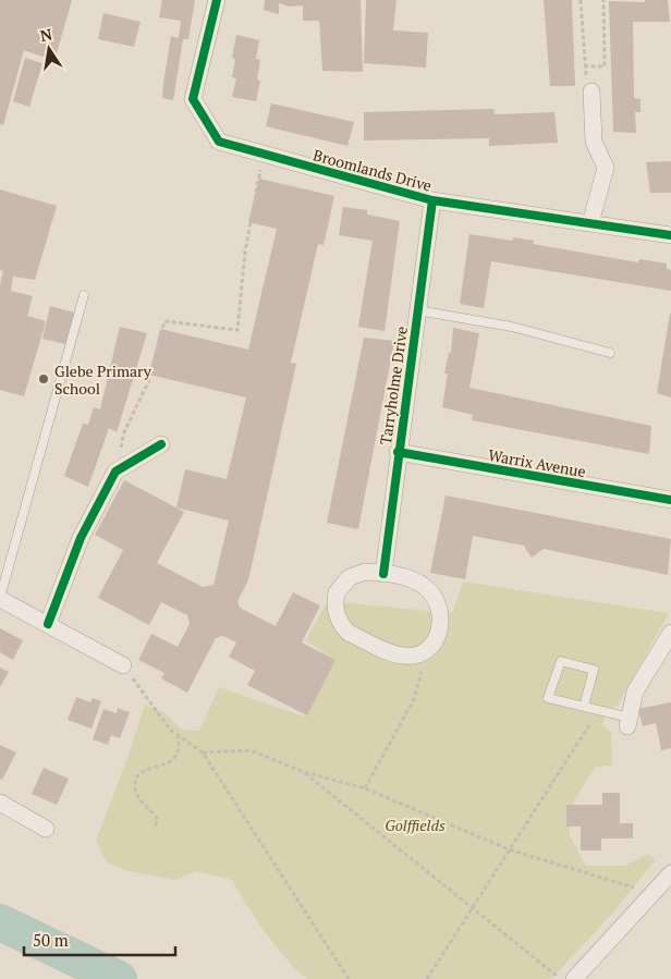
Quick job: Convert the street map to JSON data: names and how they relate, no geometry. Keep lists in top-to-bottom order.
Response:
{
  "streets": {
    "street": ["Broomlands Drive", "Tarryholme Drive", "Warrix Avenue"]
  },
  "crossings": [
    ["Broomlands Drive", "Tarryholme Drive"],
    ["Tarryholme Drive", "Warrix Avenue"]
  ],
  "parks": ["Golffields"],
  "places": ["Glebe Primary School"],
  "scale_bar": "50 m",
  "north": "top"
}
